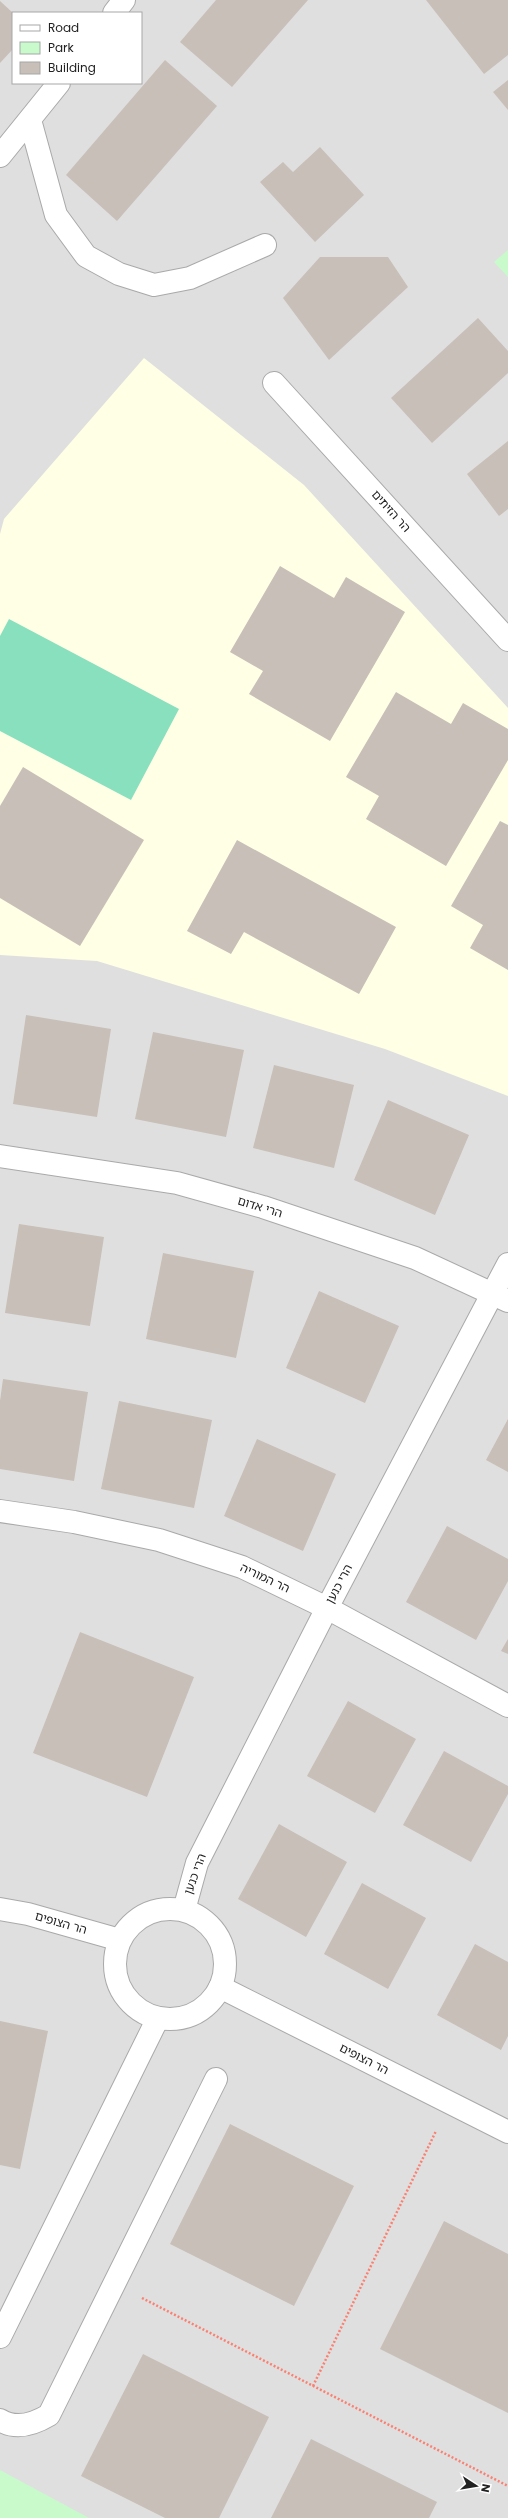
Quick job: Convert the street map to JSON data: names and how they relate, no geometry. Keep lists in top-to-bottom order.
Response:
{
  "streets": {
    "street": [
      "הר הזיתים",
      "הרי אדום",
      "הר המוריה",
      "הרי כנען",
      "הר הצופים"
    ]
  },
  "crossings": [
    ["הרי אדום", "הרי כנען"],
    ["הר המוריה", "הרי כנען"],
    ["הרי כנען", "הר הצופים"]
  ],
  "legend": ["Road", "Park", "Building"],
  "north": "right"
}
